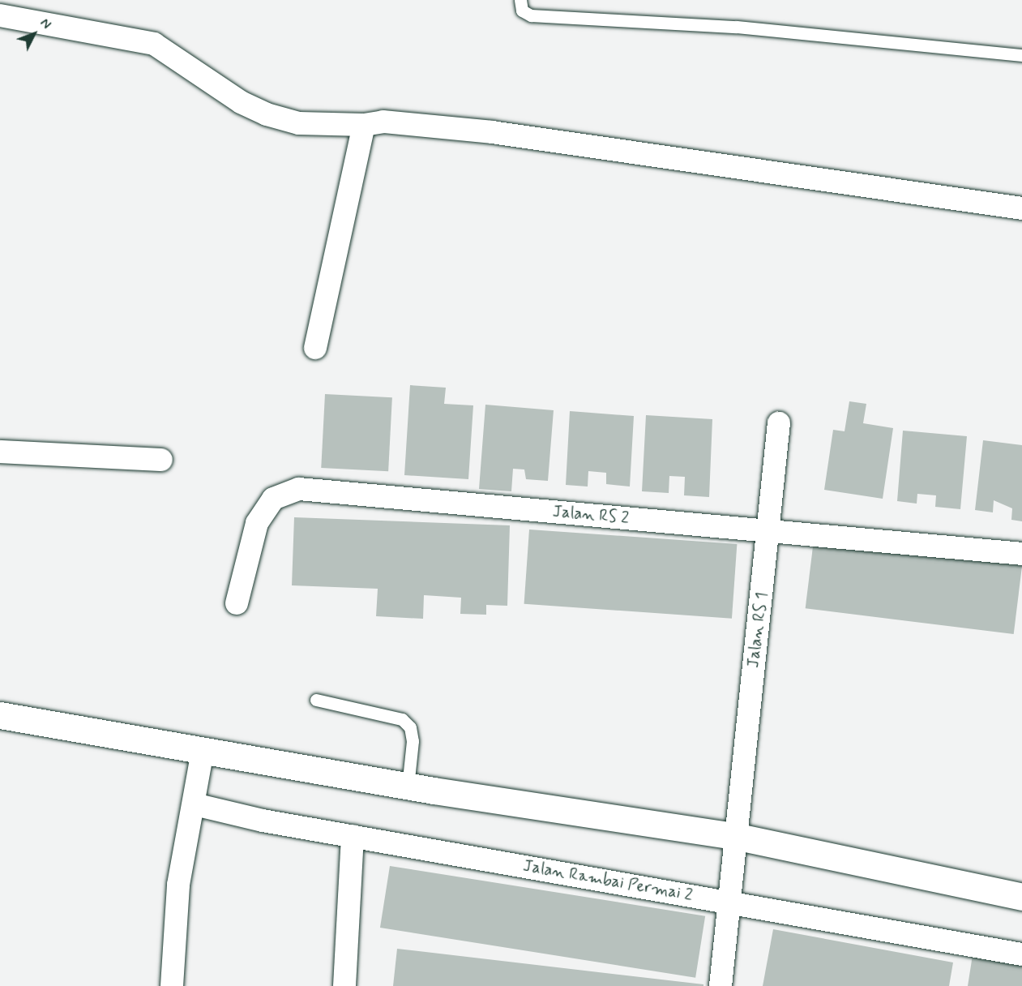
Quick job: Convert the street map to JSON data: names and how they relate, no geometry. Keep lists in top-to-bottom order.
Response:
{
  "streets": {
    "street": ["Jalan RS 2", "Jalan RS 1", "Jalan Rambai Permai 2"]
  },
  "crossings": [
    ["Jalan RS 2", "Jalan RS 1"],
    ["Jalan RS 1", "Jalan Rambai Permai 2"]
  ],
  "north": "top right"
}
